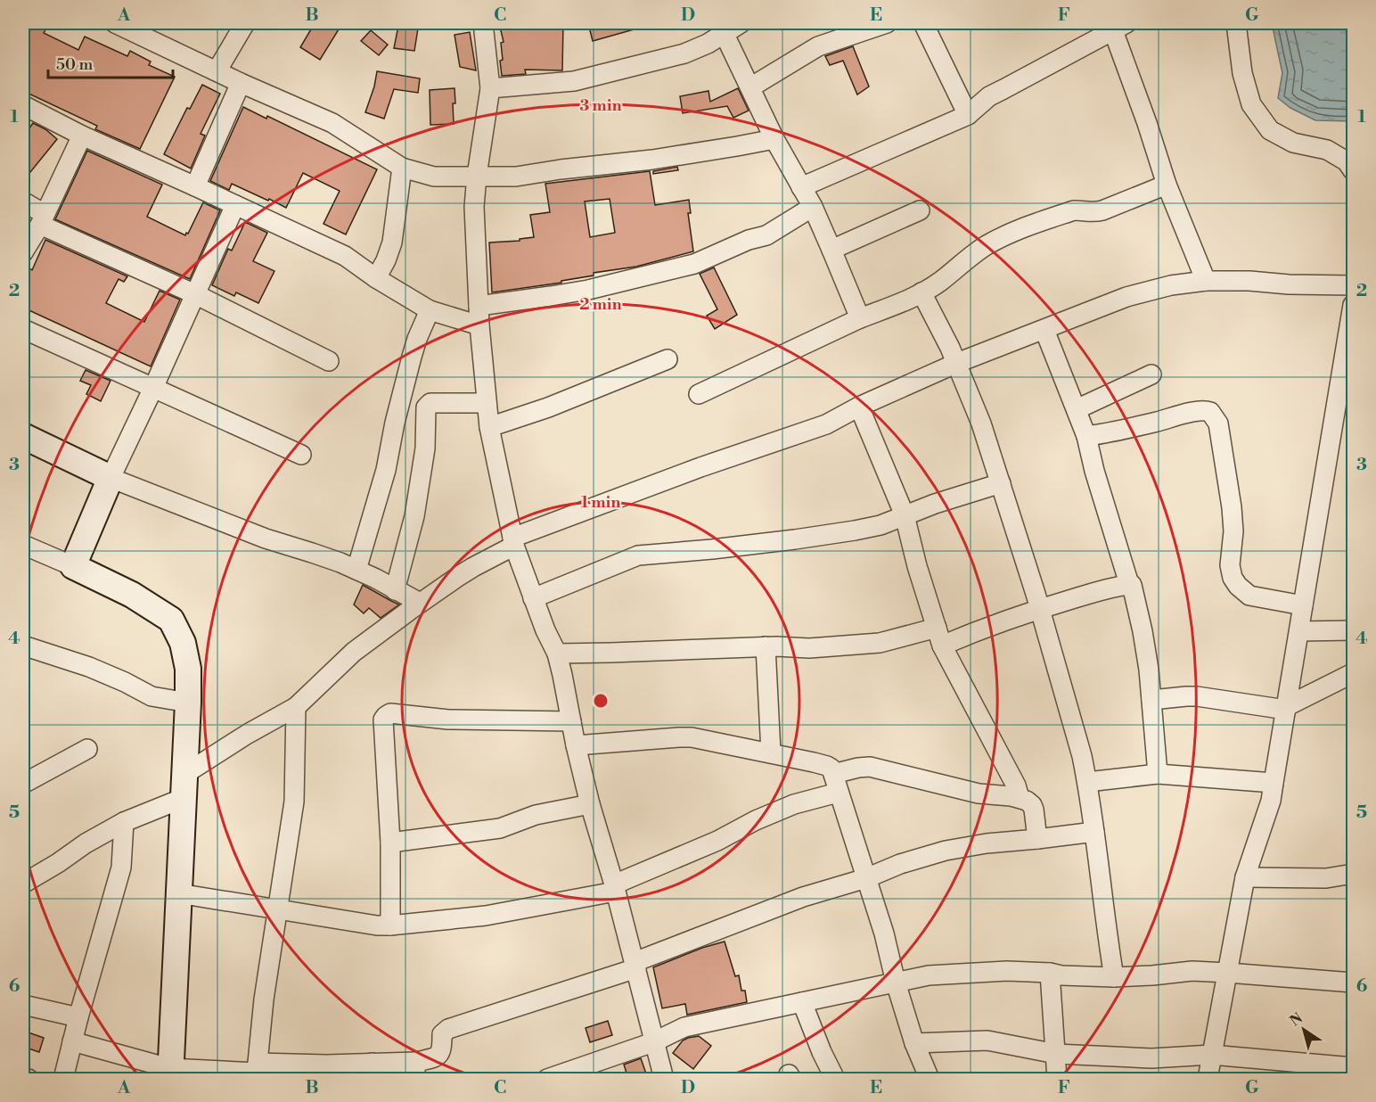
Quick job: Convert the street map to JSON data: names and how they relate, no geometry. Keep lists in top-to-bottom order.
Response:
{
  "scale_bar": "50 m",
  "north": "top left",
  "grid": {
    "columns": [
      "A",
      "B",
      "C",
      "D",
      "E",
      "F",
      "G"
    ],
    "rows": [
      "1",
      "2",
      "3",
      "4",
      "5",
      "6"
    ]
  },
  "rings": ["3 min", "2 min", "1 min"]
}
